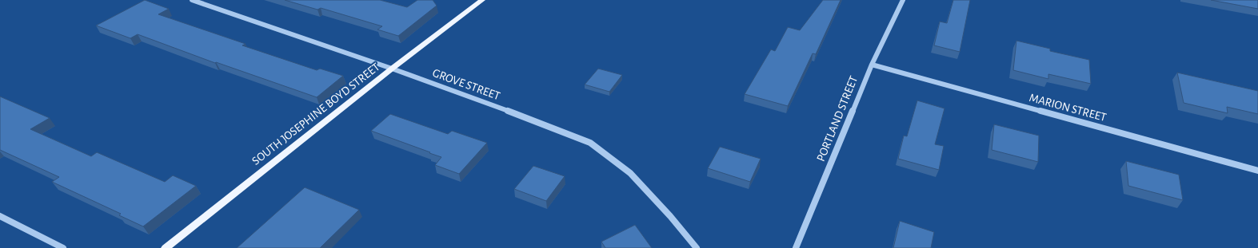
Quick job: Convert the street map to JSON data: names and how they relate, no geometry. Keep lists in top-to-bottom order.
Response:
{
  "streets": {
    "main road": ["SOUTH JOSEPHINE BOYD STREET"],
    "street": ["GROVE STREET", "MARION STREET", "PORTLAND STREET"]
  },
  "crossings": [
    ["GROVE STREET", "SOUTH JOSEPHINE BOYD STREET"],
    ["MARION STREET", "PORTLAND STREET"]
  ]
}
